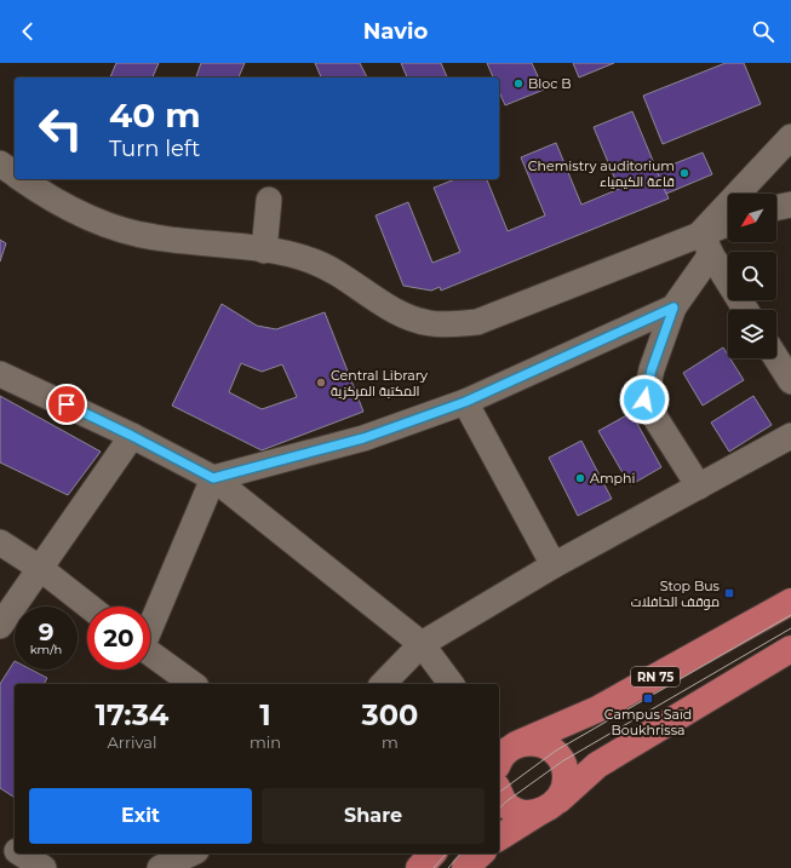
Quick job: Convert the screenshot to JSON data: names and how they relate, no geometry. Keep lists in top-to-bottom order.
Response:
{
  "streets": {
    "main road": ["RN 75"]
  },
  "places": {
    "other": [
      "Bloc B",
      "Chemistry auditorium قاعة الكيمياء",
      "Central Library المكتبة المركزية",
      "Amphi"
    ],
    "transit": ["Stop Bus موقف الحافلات", "Campus Saïd Boukhrissa"]
  },
  "north": "bottom left",
  "page": {
    "header": "Navio",
    "turn": ["40 m", "Turn left"],
    "speed": "9 km/h",
    "limit": "20",
    "eta": [
      "17:34",
      "Arrival",
      "1",
      "min",
      "300",
      "m"
    ],
    "buttons": ["Exit", "Share"]
  }
}
